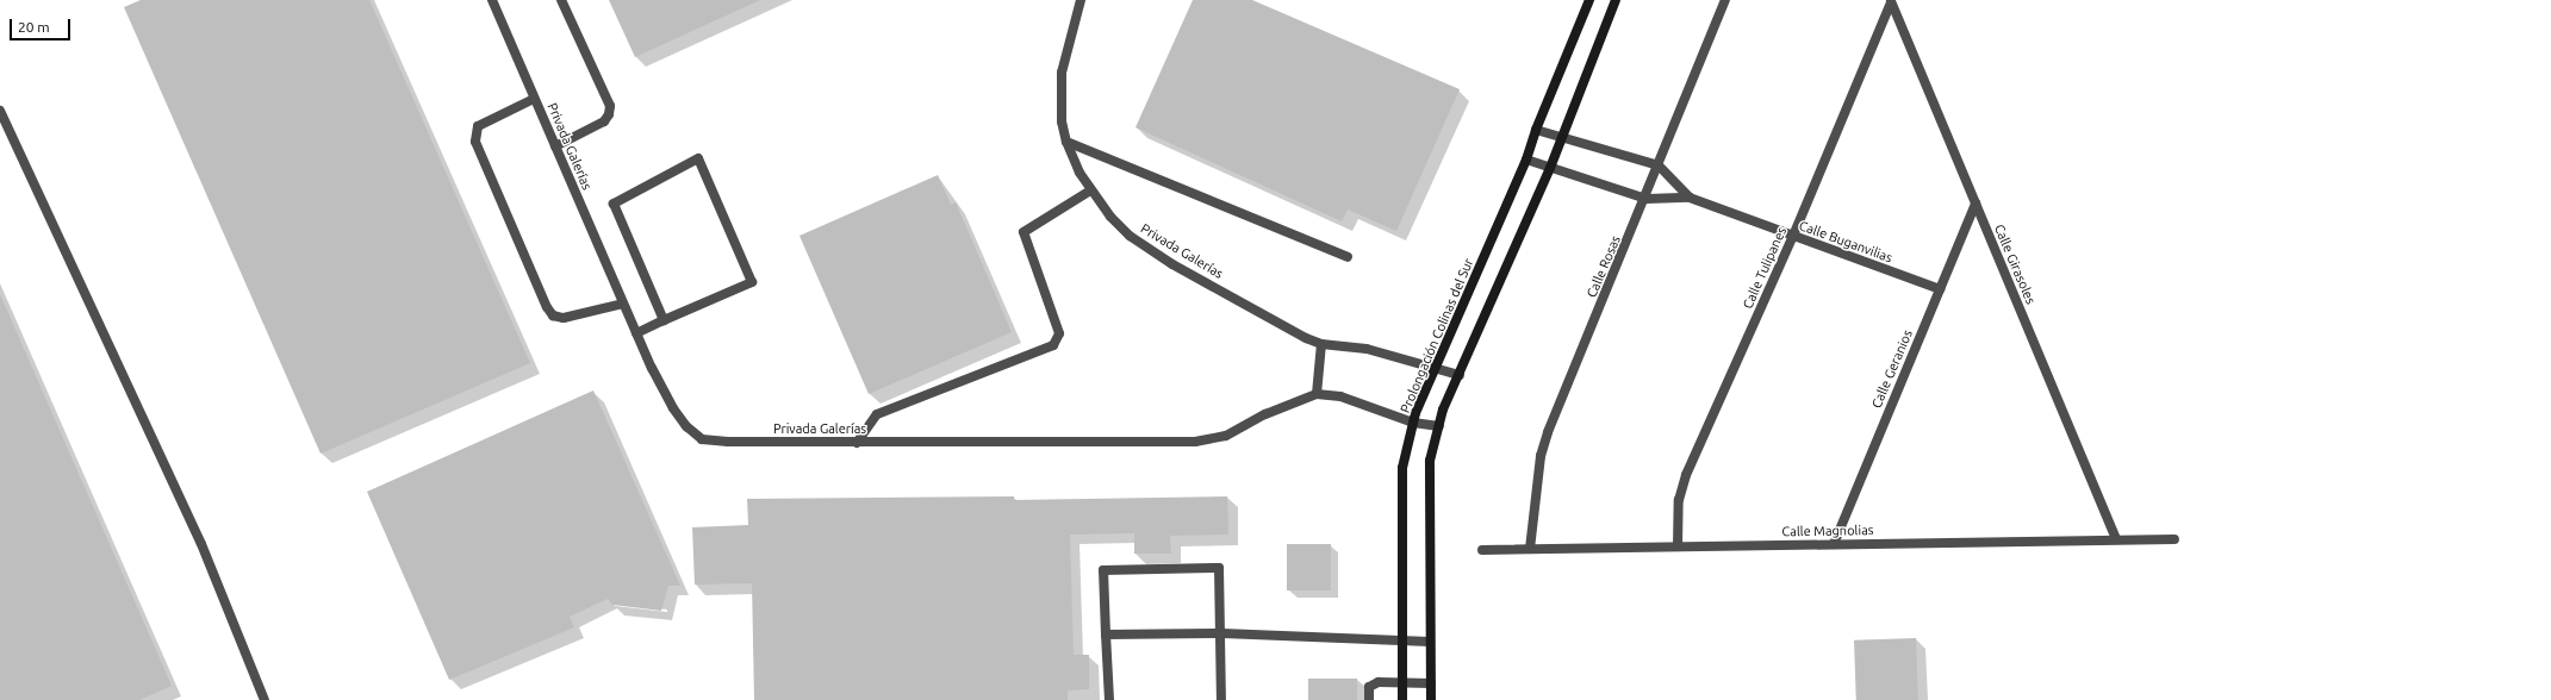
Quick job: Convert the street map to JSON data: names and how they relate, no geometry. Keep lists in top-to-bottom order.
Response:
{
  "streets": {
    "street": [
      "Privada Galerías",
      "Calle Buganvilias",
      "Calle Girasoles",
      "Calle Rosas",
      "Calle Tulipanes",
      "Prolongación Colinas del Sur",
      "Calle Geranios",
      "Calle Magnolias"
    ]
  },
  "crossings": [
    ["Privada Galerías", "Prolongación Colinas del Sur"],
    ["Calle Buganvilias", "Calle Rosas"],
    ["Calle Buganvilias", "Calle Tulipanes"],
    ["Calle Buganvilias", "Prolongación Colinas del Sur"],
    ["Calle Buganvilias", "Calle Geranios"],
    ["Calle Girasoles", "Calle Tulipanes"],
    ["Calle Girasoles", "Calle Geranios"],
    ["Calle Girasoles", "Calle Magnolias"],
    ["Calle Rosas", "Calle Magnolias"],
    ["Calle Tulipanes", "Calle Magnolias"],
    ["Calle Geranios", "Calle Magnolias"]
  ],
  "scale_bar": "20 m"
}
